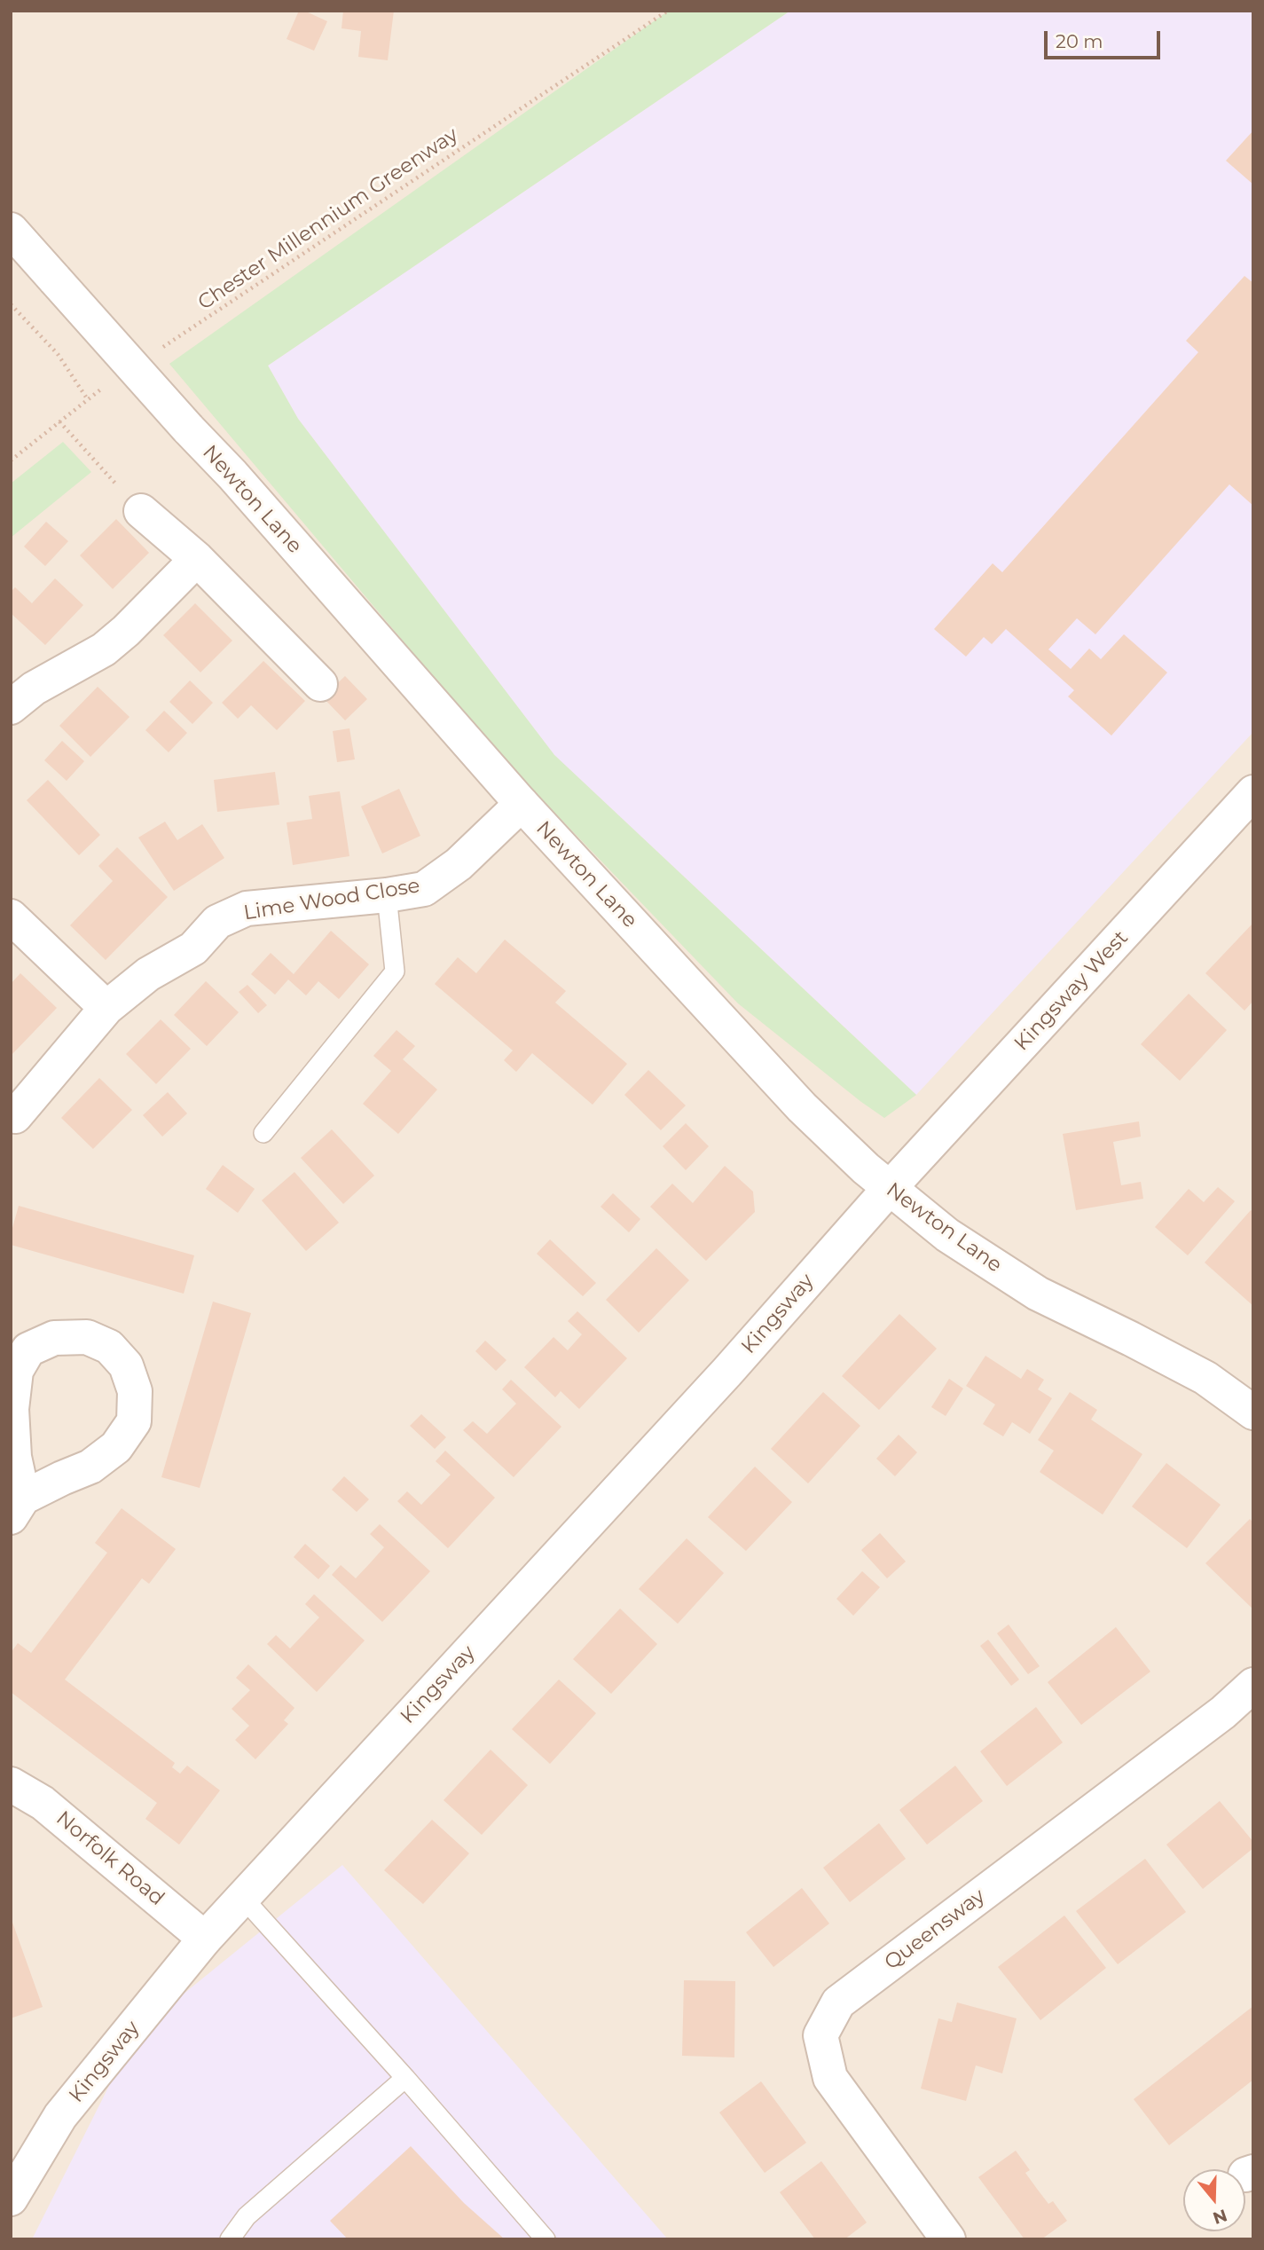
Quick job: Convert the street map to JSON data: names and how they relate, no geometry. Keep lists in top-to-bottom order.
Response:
{
  "streets": {
    "street": [
      "Newton Lane",
      "Lime Wood Close",
      "Kingsway West",
      "Kingsway",
      "Norfolk Road",
      "Queensway"
    ],
    "path": ["Chester Millennium Greenway"]
  },
  "crossings": [
    ["Newton Lane", "Lime Wood Close"],
    ["Newton Lane", "Kingsway West"],
    ["Newton Lane", "Kingsway"],
    ["Kingsway West", "Kingsway"],
    ["Kingsway", "Norfolk Road"]
  ],
  "scale_bar": "20 m",
  "north": "bottom"
}
